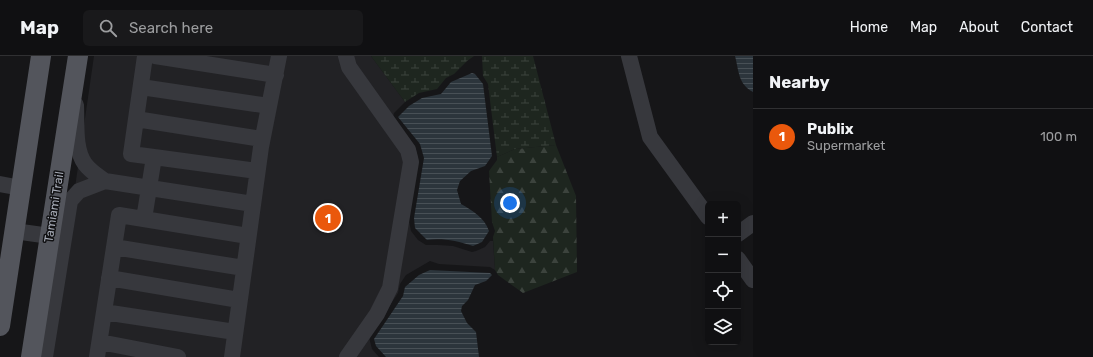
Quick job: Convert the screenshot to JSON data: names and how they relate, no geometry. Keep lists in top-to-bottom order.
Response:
{
  "streets": {
    "main road": ["Tamiami Trail"]
  },
  "page": {
    "header": "Map",
    "search": "Search here",
    "nav": [
      "Home",
      "Map",
      "About",
      "Contact"
    ],
    "heading": "Nearby",
    "list": [
      {
        "mark": "1",
        "name": "Publix",
        "note": "Supermarket",
        "value": "100 m"
      }
    ],
    "map_buttons": ["+", "−"],
    "pins": "1"
  }
}
